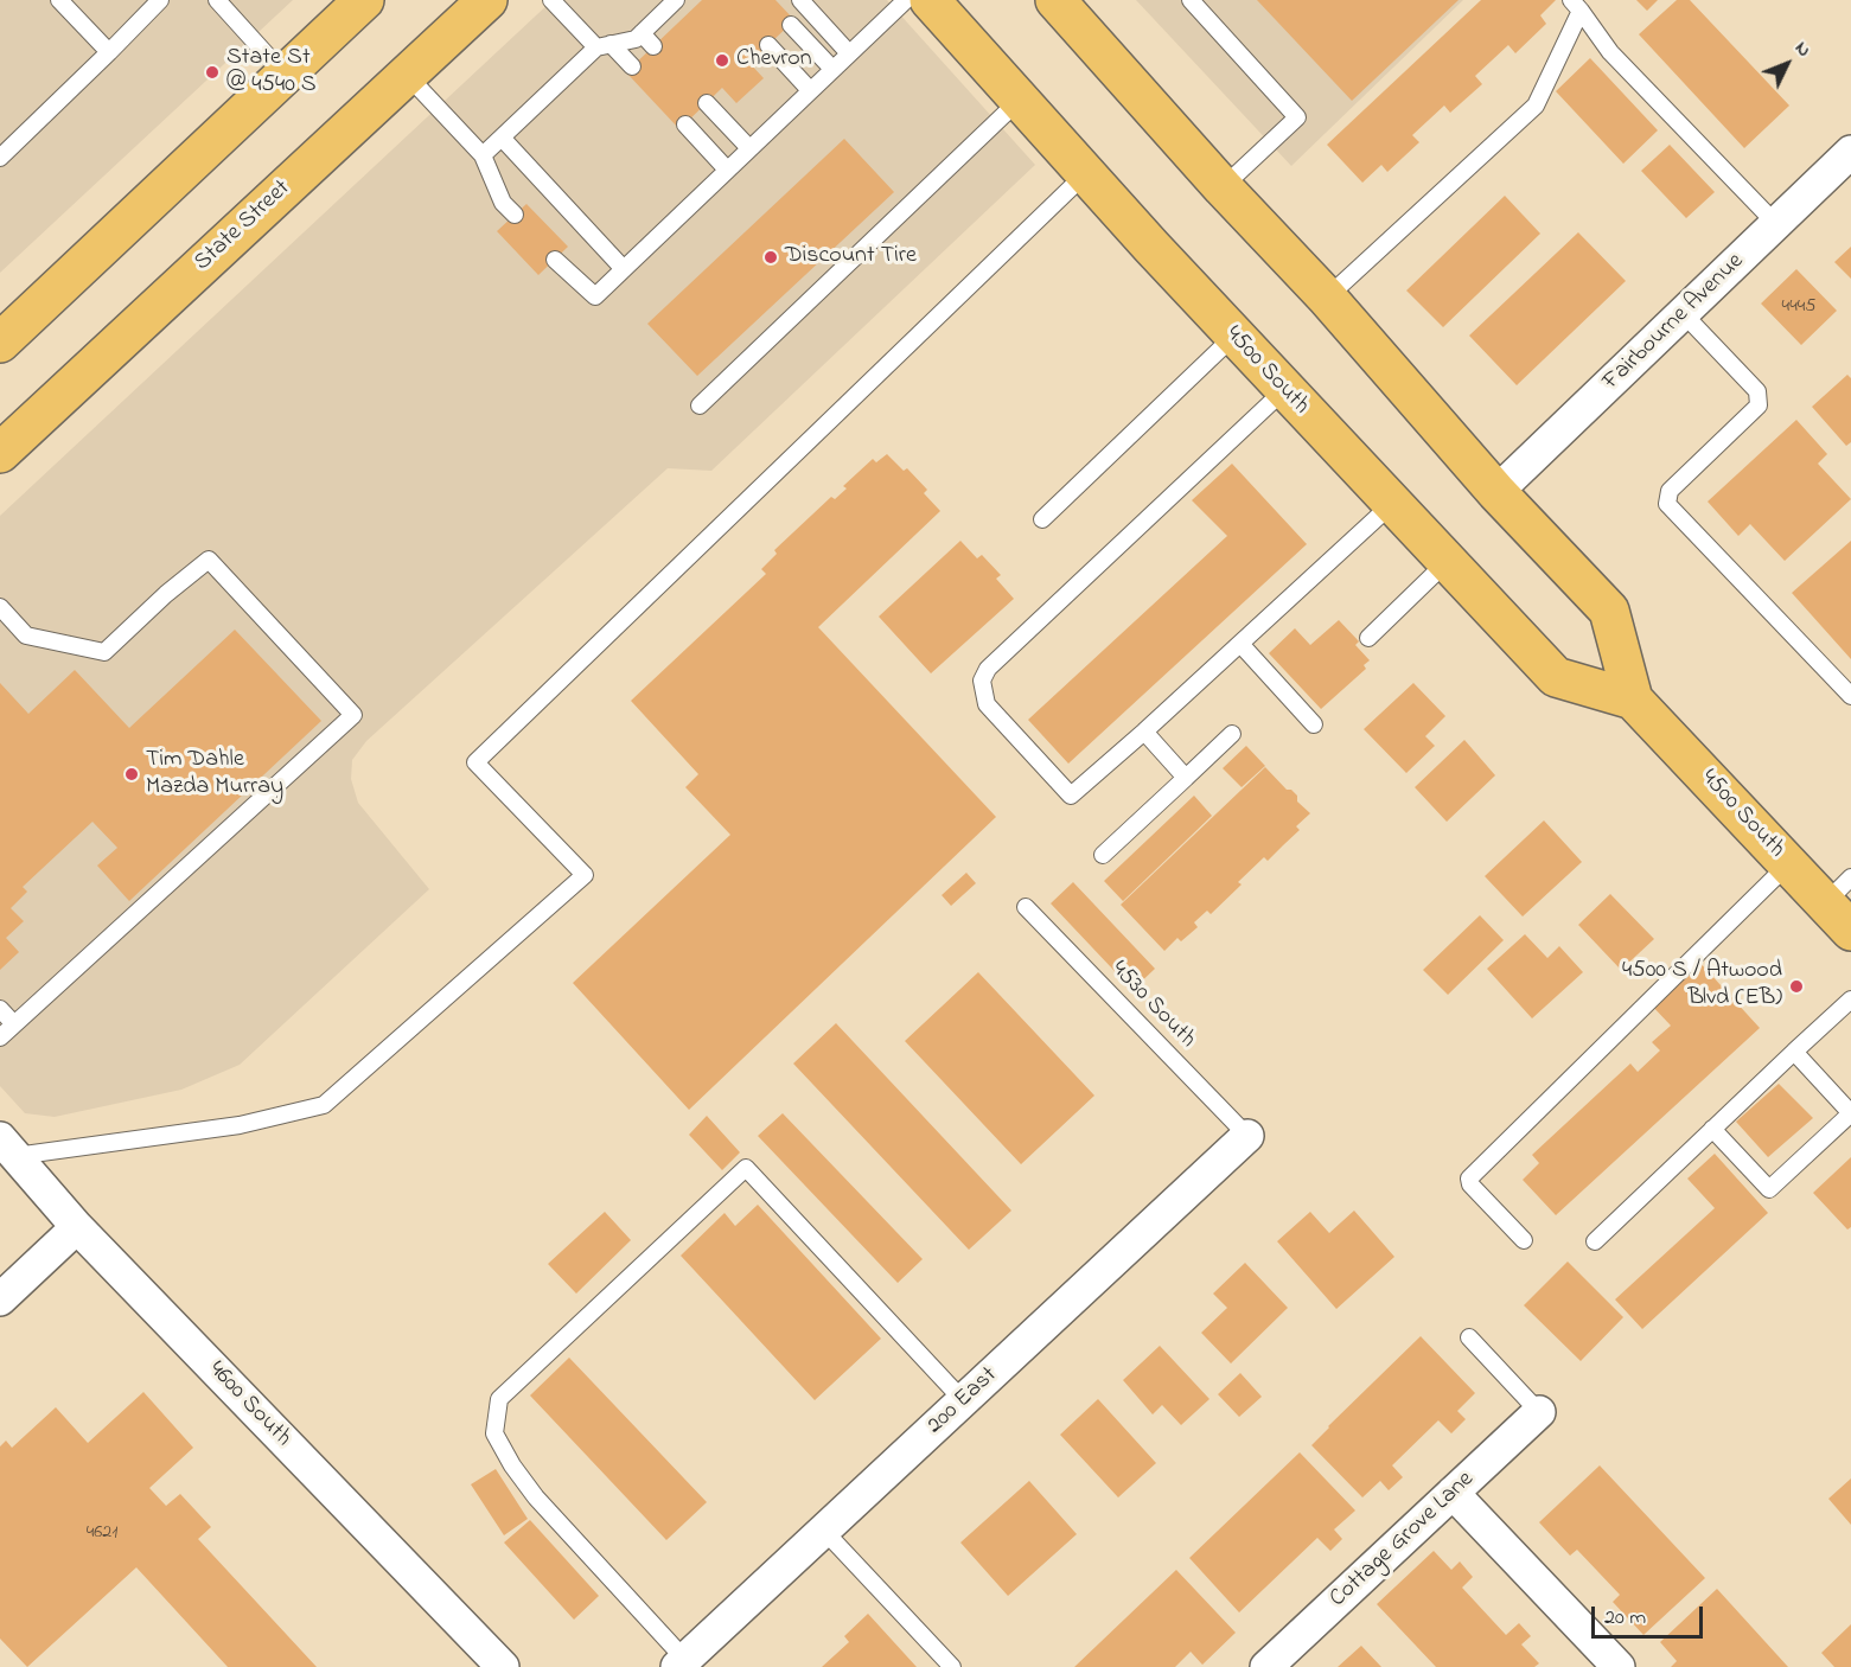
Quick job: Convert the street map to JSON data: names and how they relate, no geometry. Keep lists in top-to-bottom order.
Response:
{
  "streets": {
    "main road": ["State Street", "4500 South"],
    "street": [
      "Fairbourne Avenue",
      "200 East",
      "4600 South",
      "Cottage Grove Lane"
    ],
    "lane": ["4530 South"]
  },
  "crossings": [
    ["Fairbourne Avenue", "4500 South"],
    ["4530 South", "200 East"]
  ],
  "places": [
    "Chevron",
    "State St @ 4540 S",
    "Discount Tire",
    "Tim Dahle Mazda Murray",
    "4500 S / Atwood Blvd (EB)"
  ],
  "house_numbers": ["4445", "4621"],
  "scale_bar": "20 m",
  "north": "top right"
}
